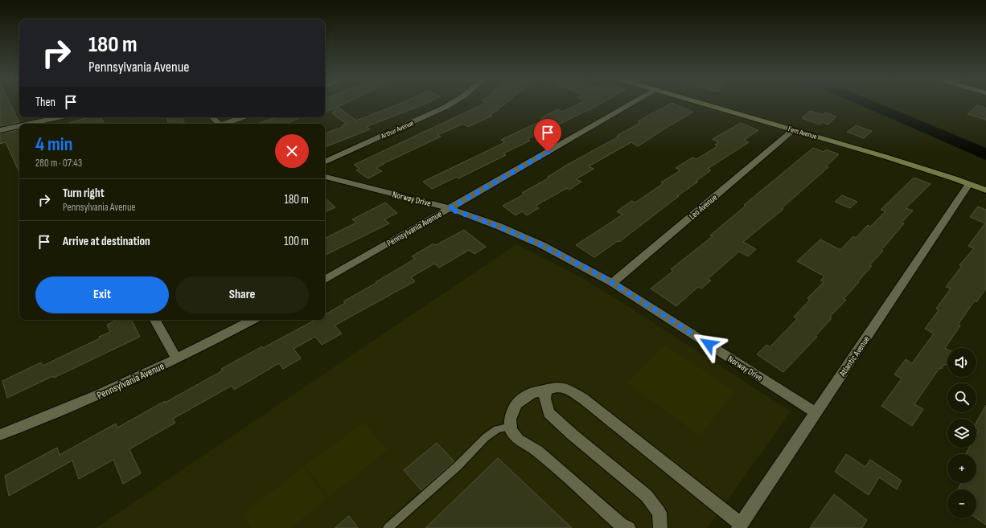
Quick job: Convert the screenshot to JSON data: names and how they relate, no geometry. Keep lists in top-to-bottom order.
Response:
{
  "streets": {
    "street": [
      "Arthur Avenue",
      "Fern Avenue",
      "Norway Drive",
      "Leo Avenue",
      "Pennsylvania Avenue",
      "Atlantic Avenue"
    ]
  },
  "crossings": [
    ["Fern Avenue", "Leo Avenue"],
    ["Fern Avenue", "Atlantic Avenue"],
    ["Norway Drive", "Leo Avenue"],
    ["Norway Drive", "Pennsylvania Avenue"],
    ["Norway Drive", "Atlantic Avenue"]
  ],
  "page": {
    "turn": ["180 m", "Pennsylvania Avenue"],
    "then": "Then",
    "heading": ["4 min", "280 m · 07:43"],
    "list": [
      {
        "name": "Turn right",
        "note": "Pennsylvania Avenue",
        "value": "180 m"
      },
      {
        "name": "Arrive at destination",
        "value": "100 m"
      }
    ],
    "buttons": ["Exit", "Share"],
    "map_buttons": ["+", "−"]
  }
}
